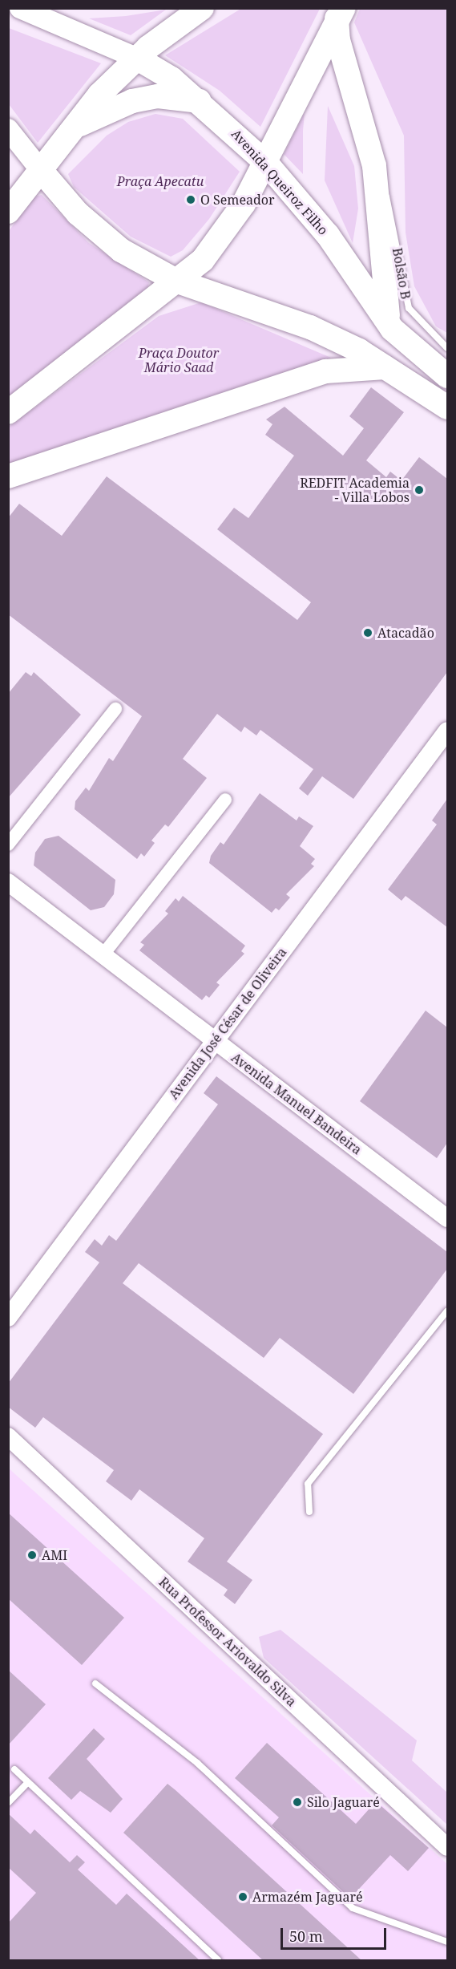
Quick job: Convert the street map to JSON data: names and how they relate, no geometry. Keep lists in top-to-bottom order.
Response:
{
  "streets": {
    "highway": ["Avenida Queiroz Filho"],
    "street": ["Avenida José César de Oliveira", "Avenida Manuel Bandeira", "Rua Professor Ariovaldo Silva"],
    "lane": ["Bolsão B"]
  },
  "crossings": [
    ["Avenida José César de Oliveira", "Avenida Manuel Bandeira"]
  ],
  "parks": ["Praça Apecatu", "Praça Doutor Mário Saad"],
  "places": [
    "O Semeador",
    "REDFIT Academia - Villa Lobos",
    "Atacadão",
    "AMI",
    "Silo Jaguaré",
    "Armazém Jaguaré"
  ],
  "scale_bar": "50 m"
}
